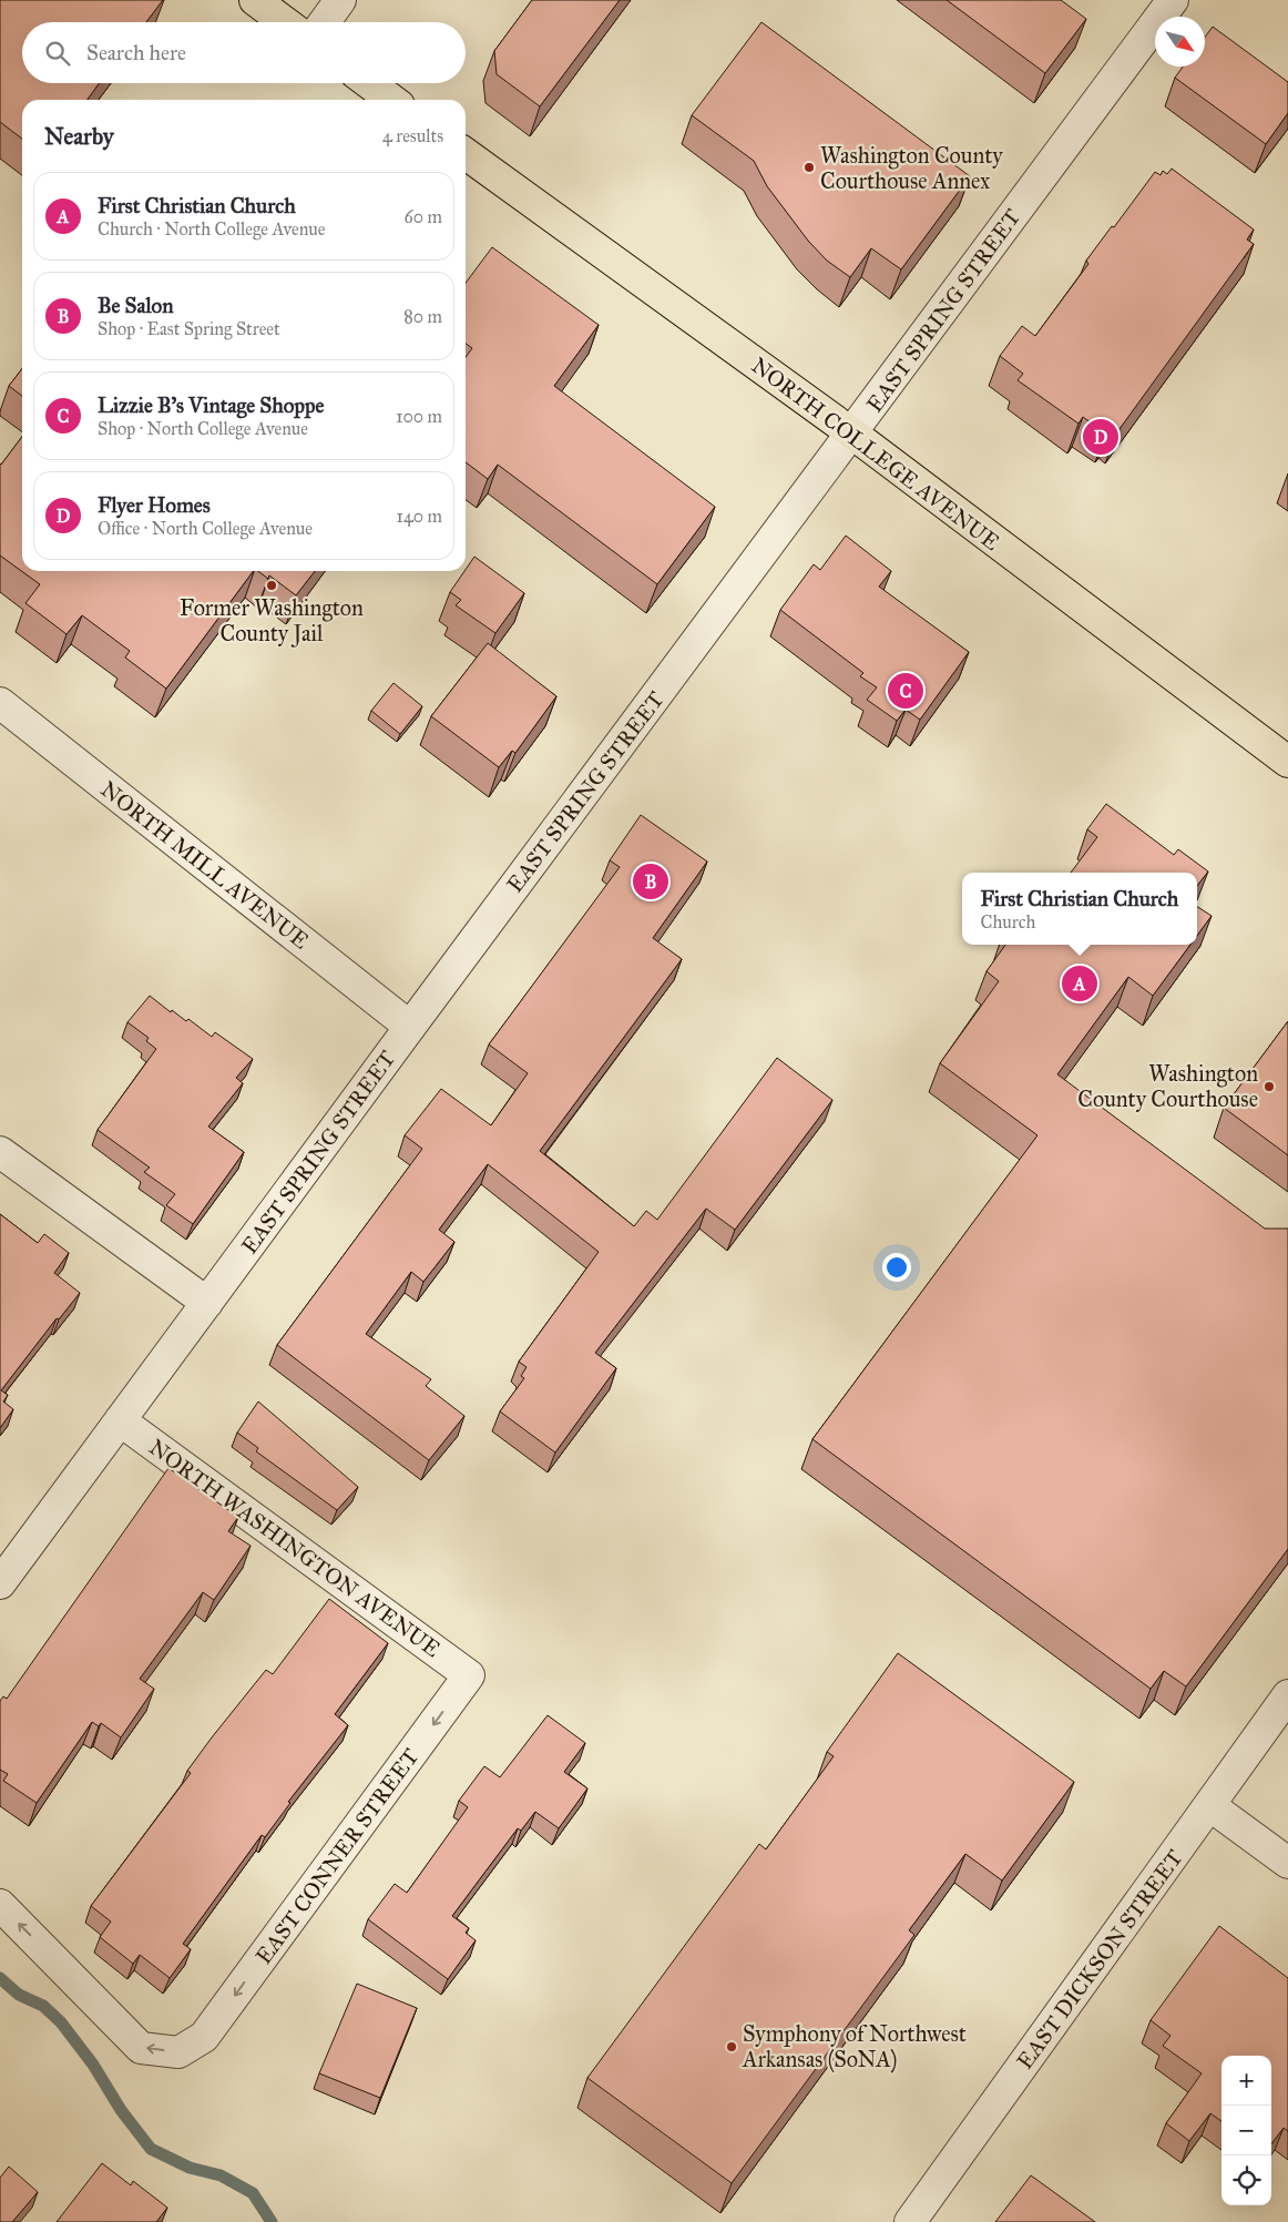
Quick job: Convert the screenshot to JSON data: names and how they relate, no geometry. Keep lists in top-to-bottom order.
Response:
{
  "streets": {
    "main road": ["NORTH COLLEGE AVENUE"],
    "street": [
      "EAST SPRING STREET",
      "NORTH MILL AVENUE",
      "NORTH WASHINGTON AVENUE",
      "EAST CONNER STREET",
      "EAST DICKSON STREET"
    ]
  },
  "crossings": [
    ["EAST SPRING STREET", "NORTH COLLEGE AVENUE"],
    ["EAST SPRING STREET", "NORTH MILL AVENUE"],
    ["EAST SPRING STREET", "NORTH WASHINGTON AVENUE"],
    ["NORTH WASHINGTON AVENUE", "EAST CONNER STREET"]
  ],
  "places": [
    "Washington County Courthouse Annex",
    "Former Washington County Jail",
    "Washington County Courthouse",
    "Symphony of Northwest Arkansas (SoNA)"
  ],
  "north": "bottom right",
  "page": {
    "search": "Search here",
    "heading": ["Nearby", "4 results"],
    "list": [
      {
        "mark": "A",
        "name": "First Christian Church",
        "note": "Church · North College Avenue",
        "value": "60 m"
      },
      {
        "mark": "B",
        "name": "Be Salon",
        "note": "Shop · East Spring Street",
        "value": "80 m"
      },
      {
        "mark": "C",
        "name": "Lizzie B's Vintage Shoppe",
        "note": "Shop · North College Avenue",
        "value": "100 m"
      },
      {
        "mark": "D",
        "name": "Flyer Homes",
        "note": "Office · North College Avenue",
        "value": "140 m"
      }
    ],
    "pins": [
      "D",
      "C",
      "B",
      "A"
    ],
    "popup": ["First Christian Church", "Church"],
    "map_buttons": ["+", "−"]
  }
}
